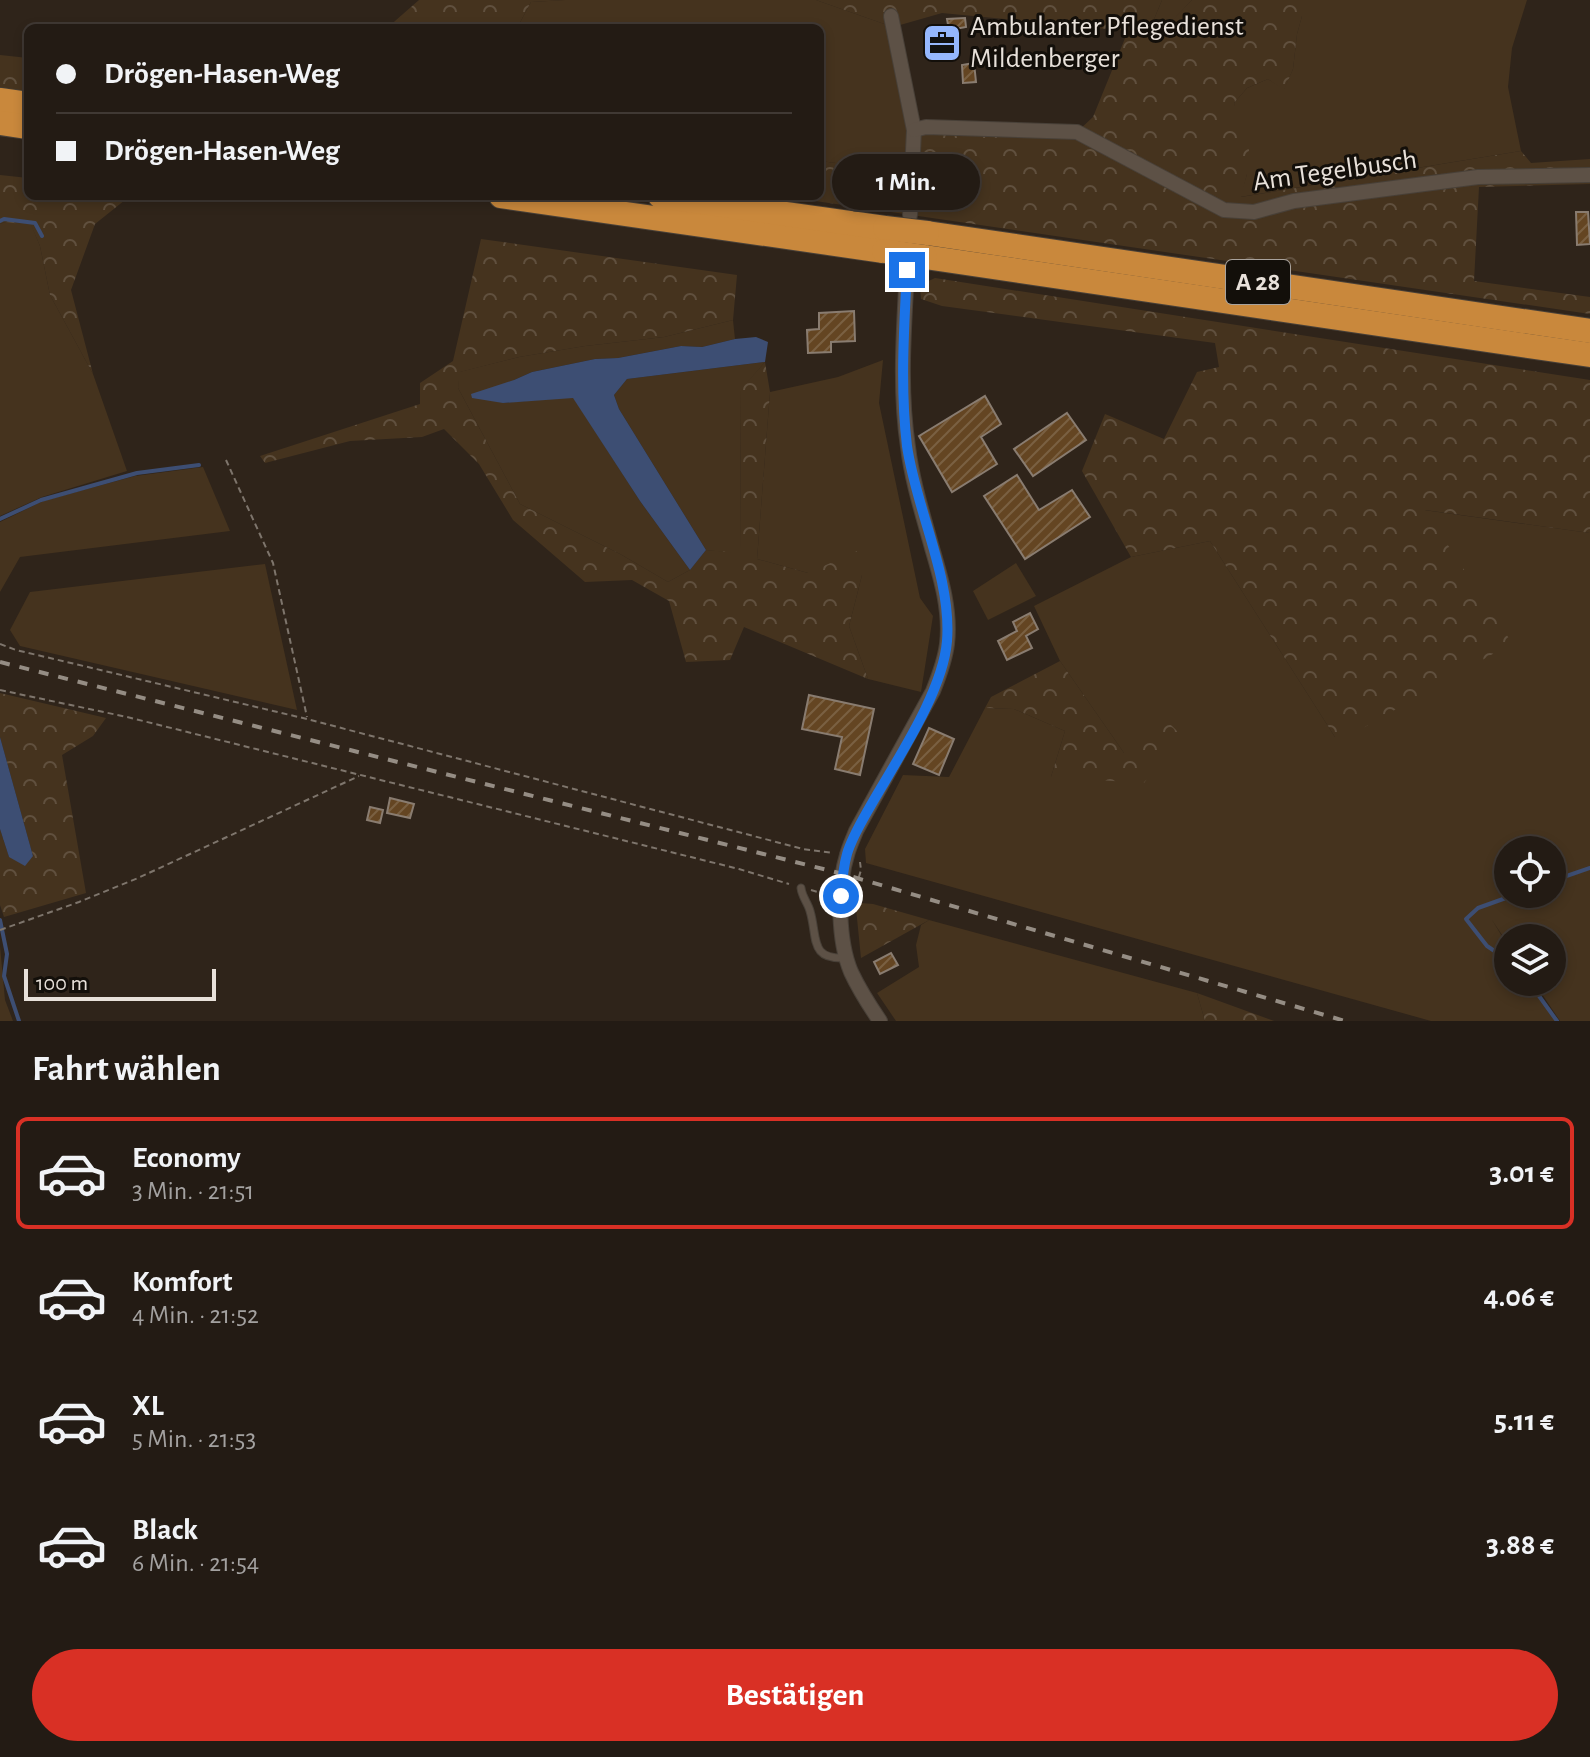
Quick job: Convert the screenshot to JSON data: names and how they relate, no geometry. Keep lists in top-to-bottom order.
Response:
{
  "streets": {
    "highway": ["A 28"],
    "street": ["Am Tegelbusch"]
  },
  "places": {
    "office": ["Ambulanter Pflegedienst Mildenberger"]
  },
  "scale_bar": "100 m",
  "page": {
    "banner": ["Drögen-Hasen-Weg", "Drögen-Hasen-Weg"],
    "bubble": "1 Min.",
    "scale": "100 m",
    "heading": "Fahrt wählen",
    "list": [
      {
        "name": "Economy",
        "note": "3 Min. · 21:51",
        "value": "3.01 €"
      },
      {
        "name": "Komfort",
        "note": "4 Min. · 21:52",
        "value": "4.06 €"
      },
      {
        "name": "XL",
        "note": "5 Min. · 21:53",
        "value": "5.11 €"
      },
      {
        "name": "Black",
        "note": "6 Min. · 21:54",
        "value": "3.88 €"
      }
    ],
    "buttons": "Bestätigen"
  }
}
